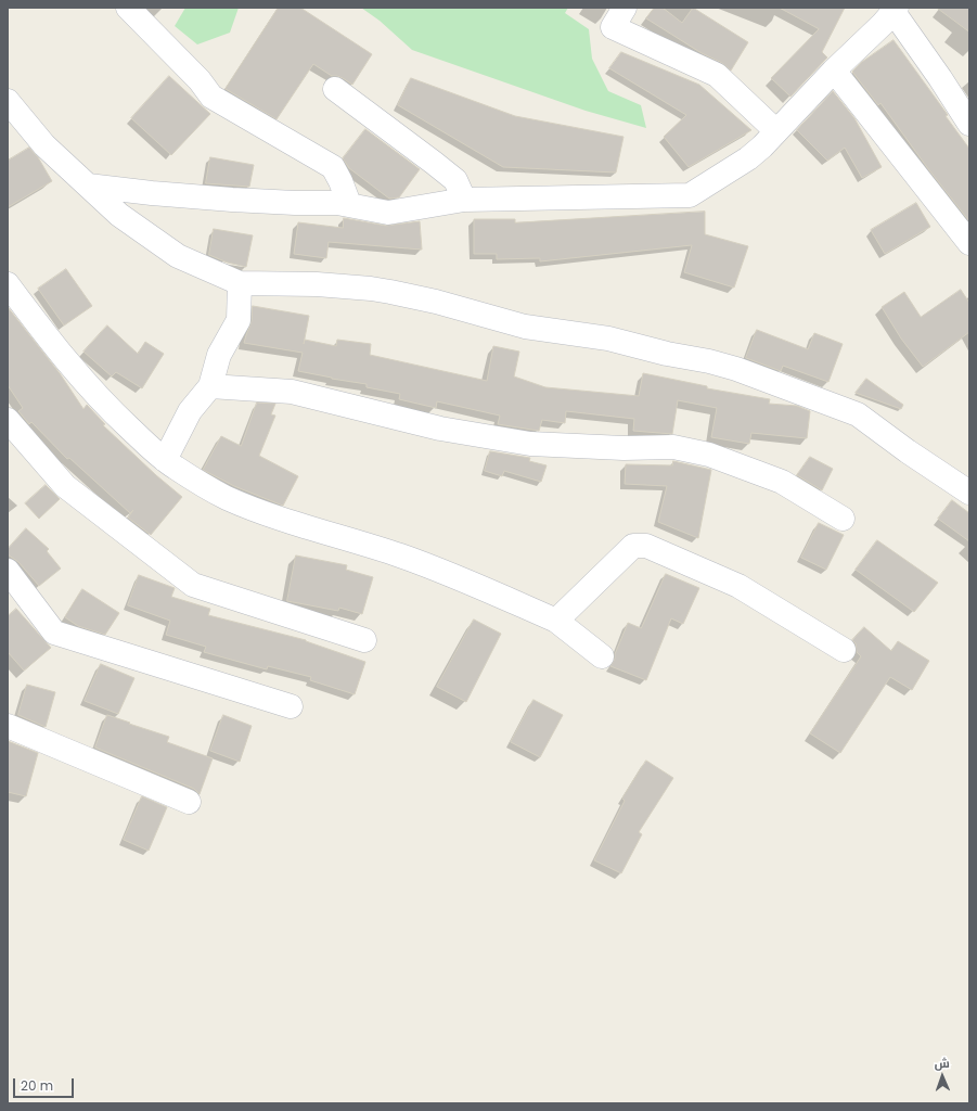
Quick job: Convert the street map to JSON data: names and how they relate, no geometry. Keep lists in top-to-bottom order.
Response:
{
  "scale_bar": "20 m",
  "north": "top"
}
